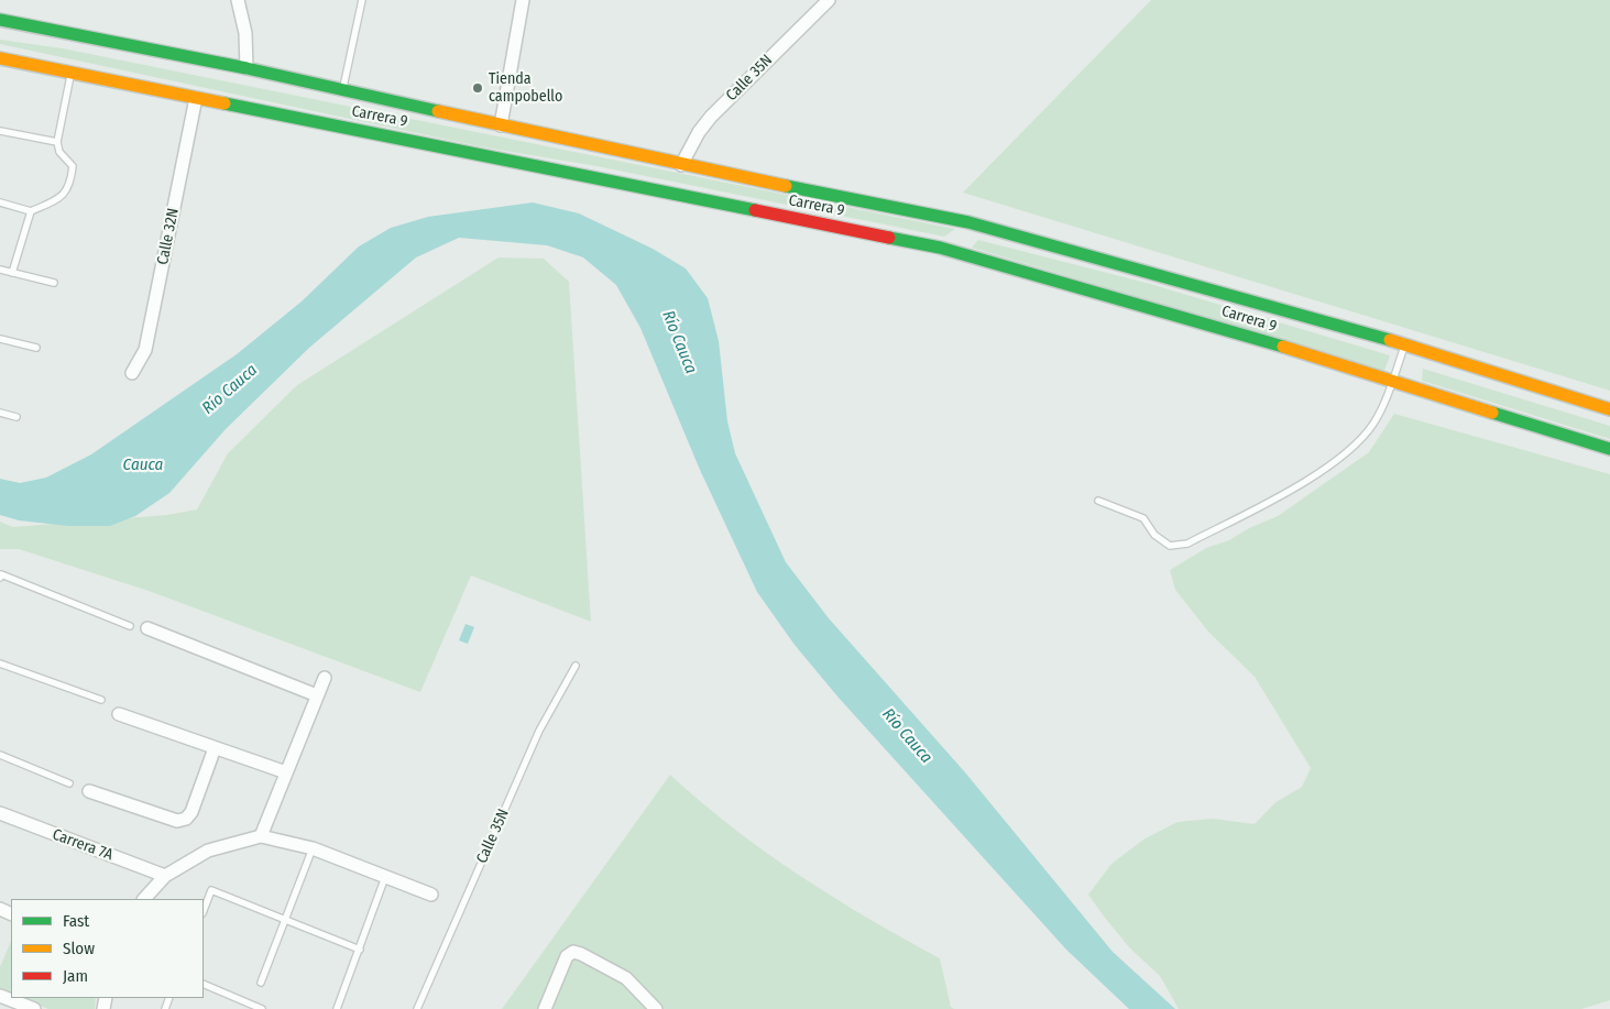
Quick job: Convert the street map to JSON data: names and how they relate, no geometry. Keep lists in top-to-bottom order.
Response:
{
  "streets": {
    "main road": ["Carrera 9"],
    "street": ["Calle 35N", "Calle 32N", "Carrera 7A"]
  },
  "crossings": [
    ["Calle 35N", "Carrera 9"],
    ["Carrera 9", "Calle 32N"]
  ],
  "water": ["Río Cauca", "Cauca"],
  "places": ["Tienda campobello"],
  "legend": ["Fast", "Slow", "Jam"]
}
